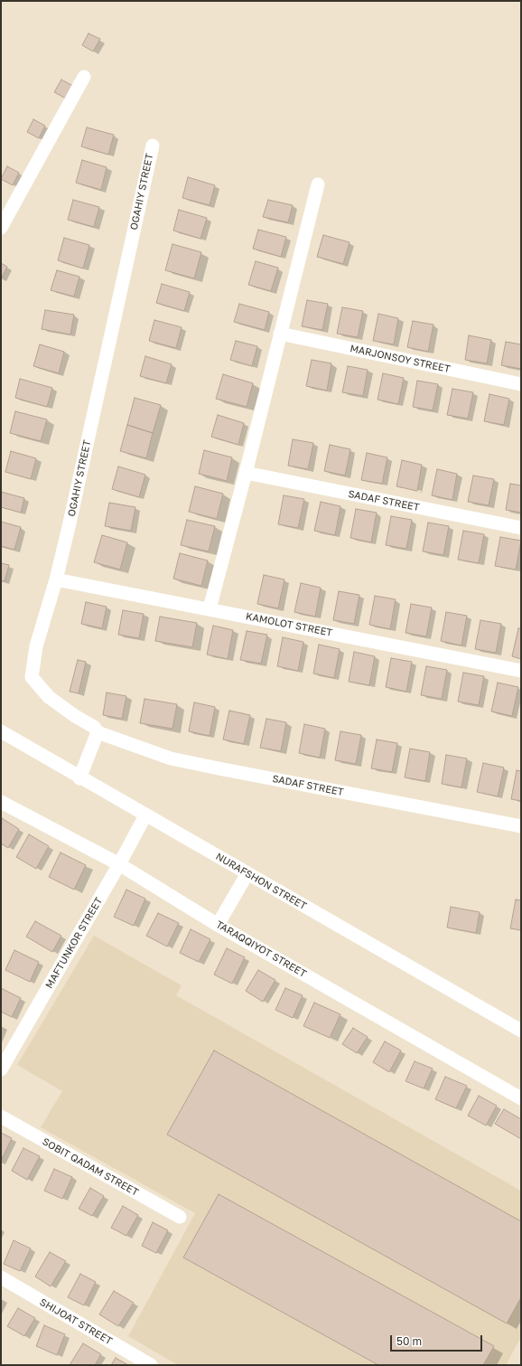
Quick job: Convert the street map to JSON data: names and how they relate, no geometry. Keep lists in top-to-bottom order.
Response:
{
  "streets": {
    "street": [
      "OGAHIY STREET",
      "MARJONSOY STREET",
      "SADAF STREET",
      "KAMOLOT STREET",
      "NURAFSHON STREET",
      "MAFTUNKOR STREET",
      "TARAQQIYOT STREET",
      "SOBIT QADAM STREET",
      "SHIJOAT STREET"
    ]
  },
  "crossings": [
    ["OGAHIY STREET", "SADAF STREET"],
    ["OGAHIY STREET", "KAMOLOT STREET"],
    ["NURAFSHON STREET", "MAFTUNKOR STREET"],
    ["MAFTUNKOR STREET", "TARAQQIYOT STREET"]
  ],
  "scale_bar": "50 m"
}
